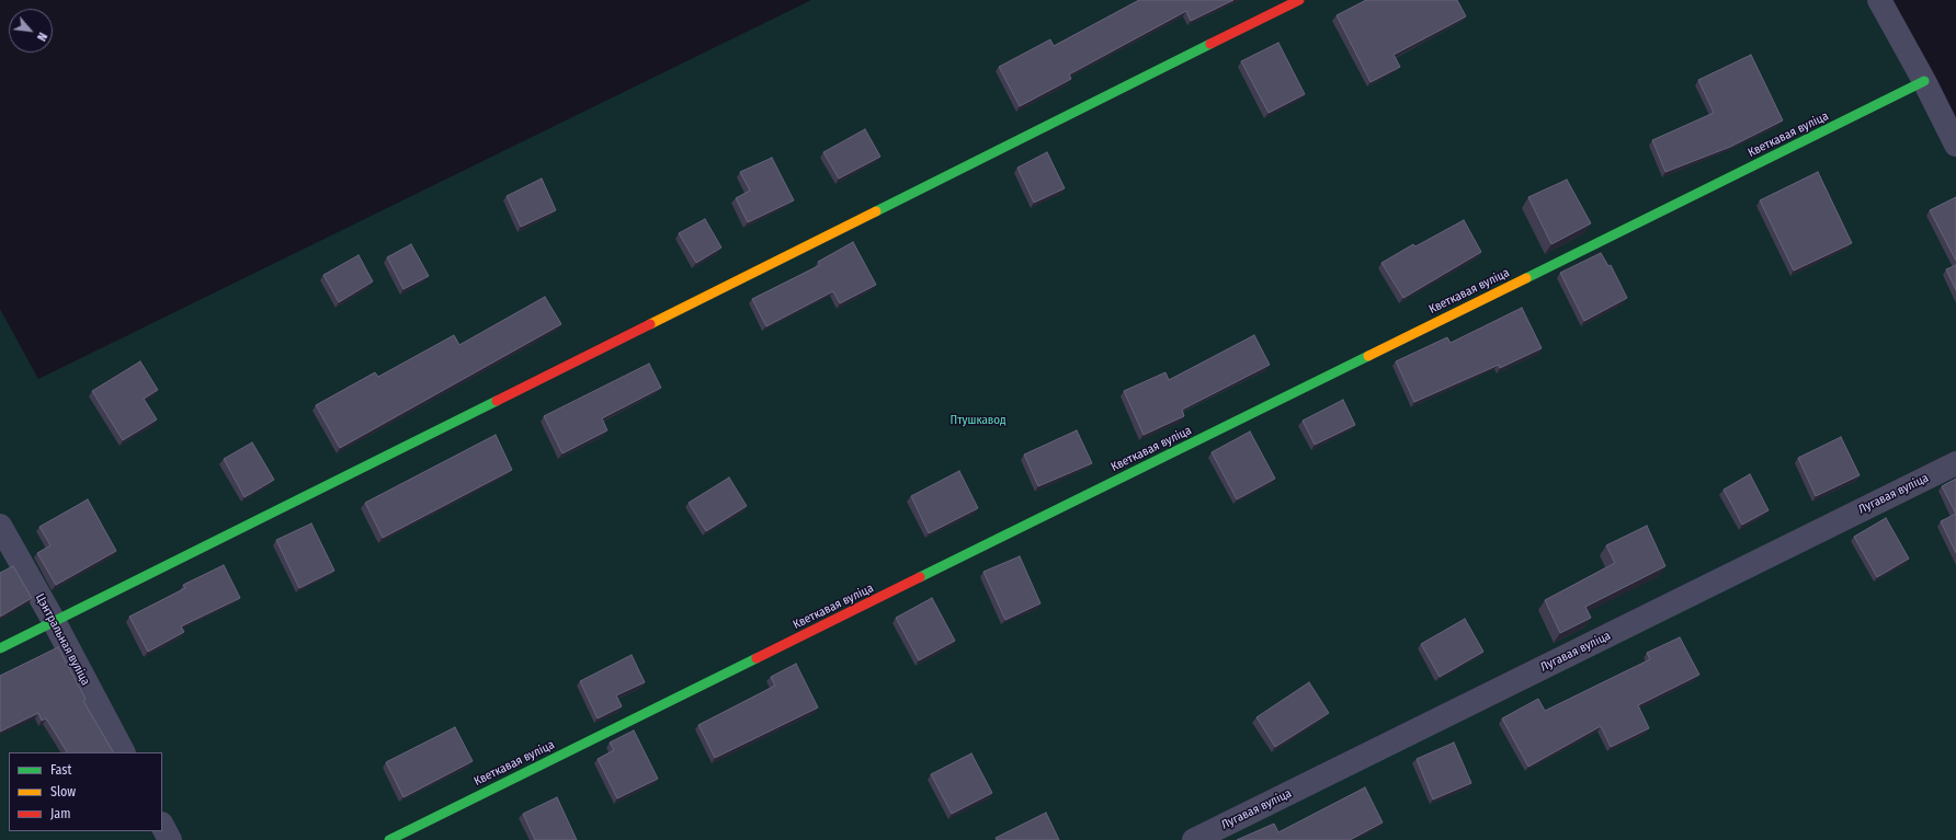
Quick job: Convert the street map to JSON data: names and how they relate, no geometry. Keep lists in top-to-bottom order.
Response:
{
  "streets": {
    "street": ["Кветкавая вуліца", "Лугавая вуліца", "Цэнтральная вуліца"]
  },
  "parks": ["Птушкавод"],
  "legend": ["Fast", "Slow", "Jam"],
  "north": "bottom right"
}
